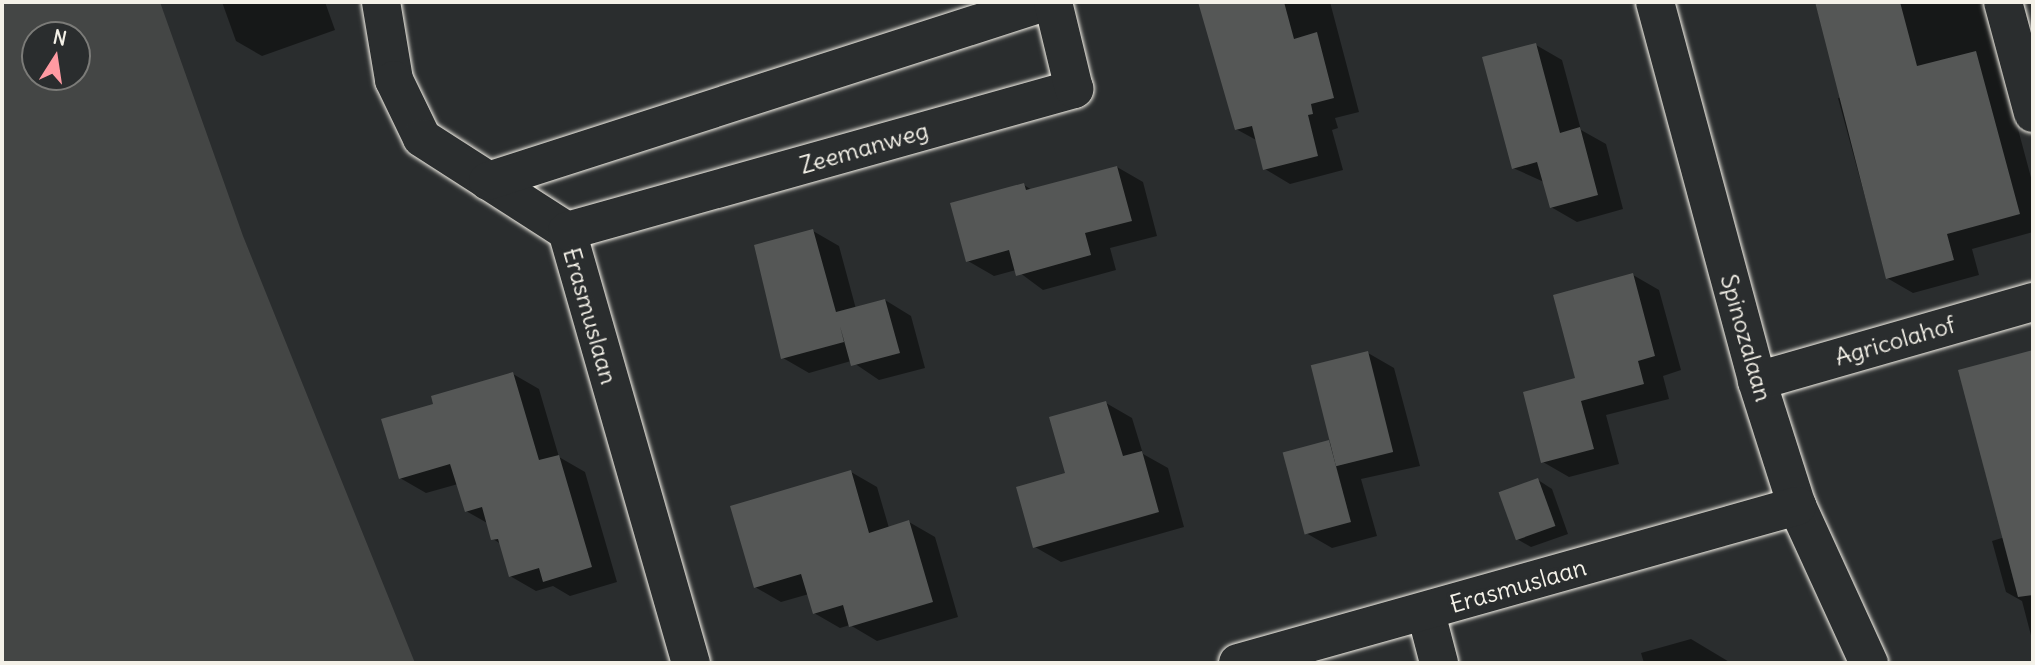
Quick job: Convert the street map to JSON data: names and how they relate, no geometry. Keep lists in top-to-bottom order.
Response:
{
  "streets": {
    "street": [
      "Zeemanweg",
      "Erasmuslaan",
      "Spinozalaan",
      "Agricolahof"
    ]
  },
  "crossings": [
    ["Zeemanweg", "Erasmuslaan"],
    ["Erasmuslaan", "Spinozalaan"],
    ["Spinozalaan", "Agricolahof"]
  ],
  "north": "top"
}
